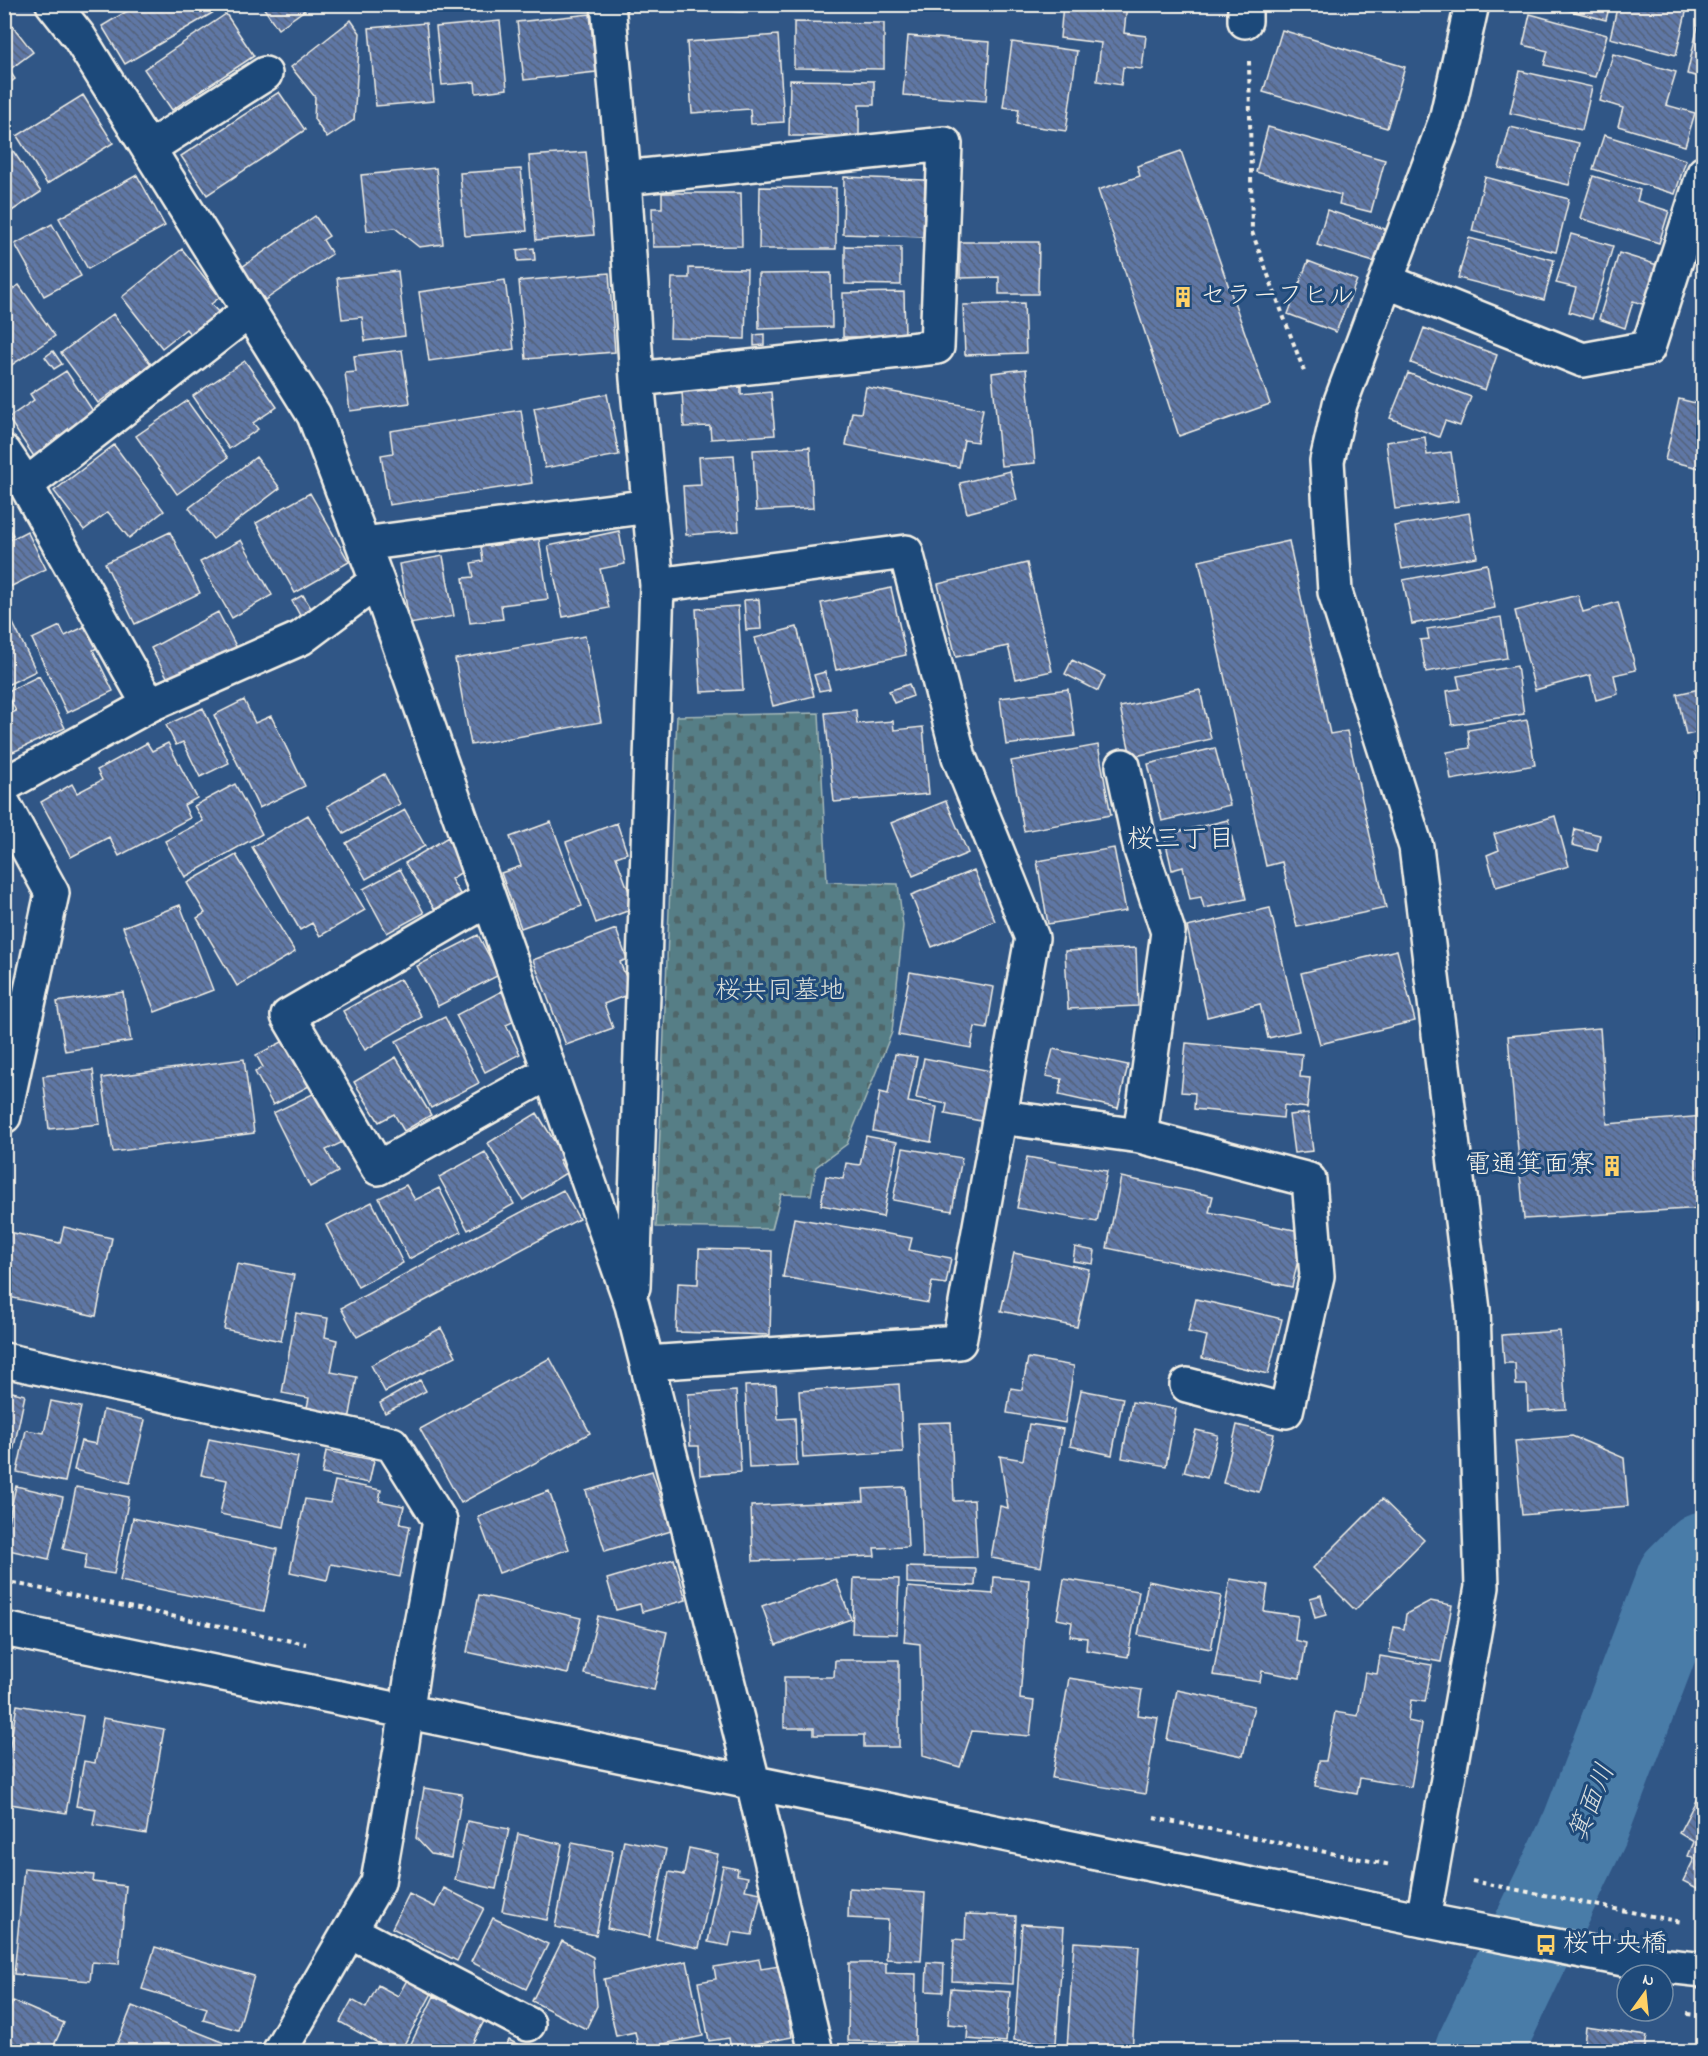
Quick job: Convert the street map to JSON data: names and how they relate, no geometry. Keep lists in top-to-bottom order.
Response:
{
  "districts": ["桜三丁目"],
  "water": ["箕面川"],
  "parks": ["桜共同墓地"],
  "places": {
    "building": ["セラーフヒル", "電通箕面寮"],
    "bus stop": ["桜中央橋"]
  },
  "north": "top"
}
